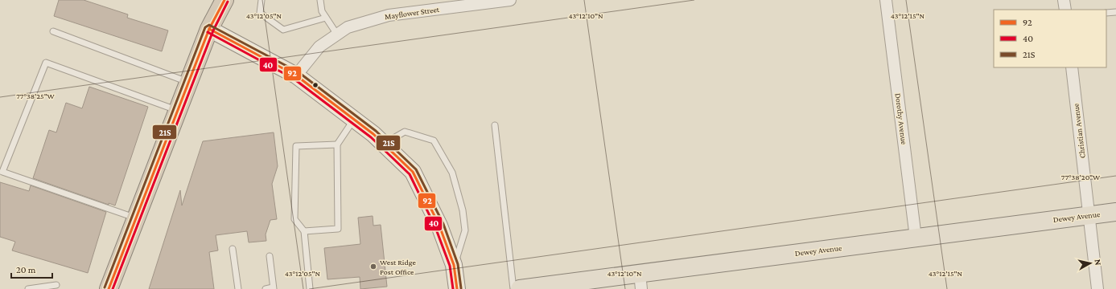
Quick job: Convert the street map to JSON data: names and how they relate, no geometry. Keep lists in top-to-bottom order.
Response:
{
  "streets": {
    "main road": ["Dewey Avenue"],
    "street": ["Mayflower Street", "Dorothy Avenue", "Christian Avenue"]
  },
  "crossings": [
    ["Dorothy Avenue", "Dewey Avenue"],
    ["Christian Avenue", "Dewey Avenue"]
  ],
  "places": ["West Ridge Post Office"],
  "lines": ["transit line 92", "transit line 40", "transit line 21S"],
  "legend": ["92", "40", "21S"],
  "scale_bar": "20 m",
  "north": "right",
  "coordinates": [
    "43°12'05\"N",
    "43°12'10\"N",
    "43°12'15\"N",
    "77°38'25\"W",
    "77°38'20\"W"
  ]
}
